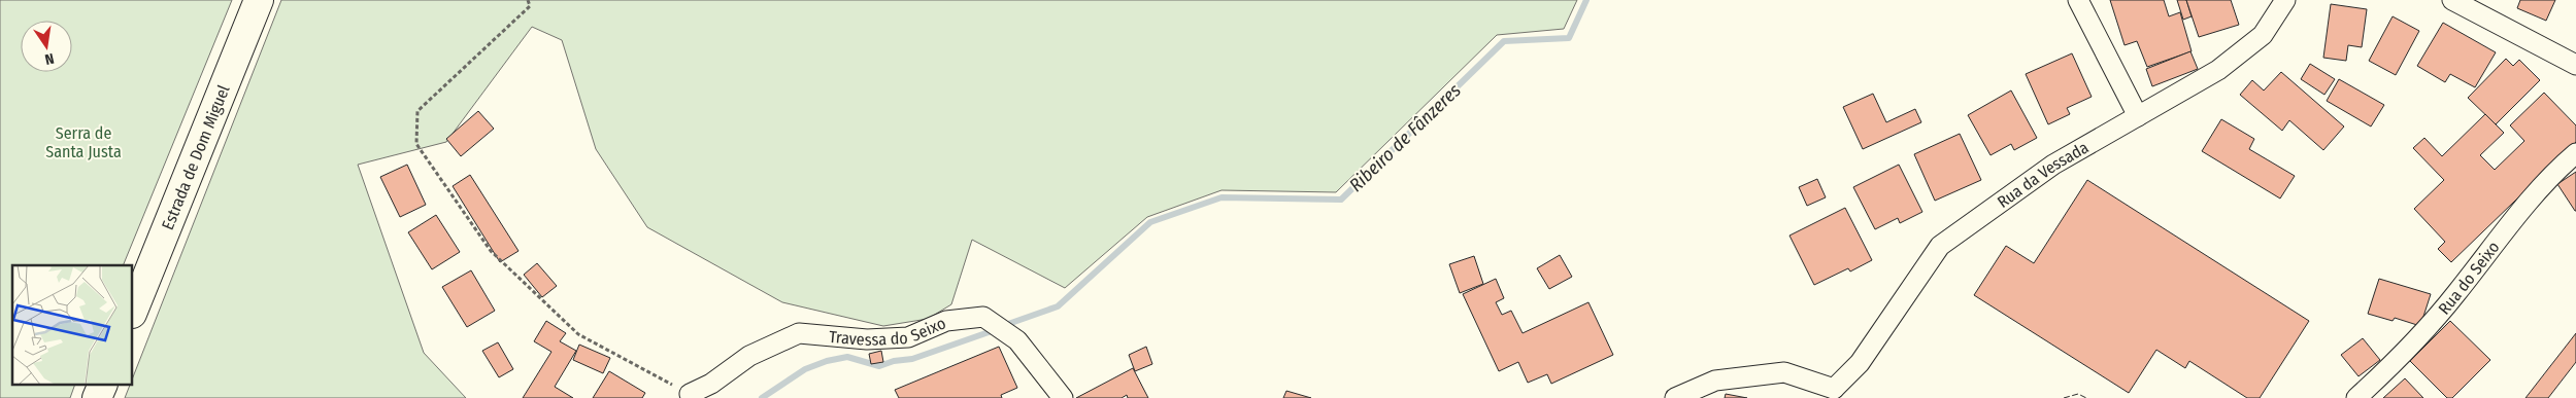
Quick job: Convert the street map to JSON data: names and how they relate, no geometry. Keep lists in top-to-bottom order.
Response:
{
  "streets": {
    "main road": ["Estrada de Dom Miguel"],
    "street": ["Rua da Vessada", "Rua do Seixo", "Travessa do Seixo"]
  },
  "water": ["Ribeiro de Fânzeres"],
  "parks": ["Serra de Santa Justa"],
  "north": "bottom"
}
